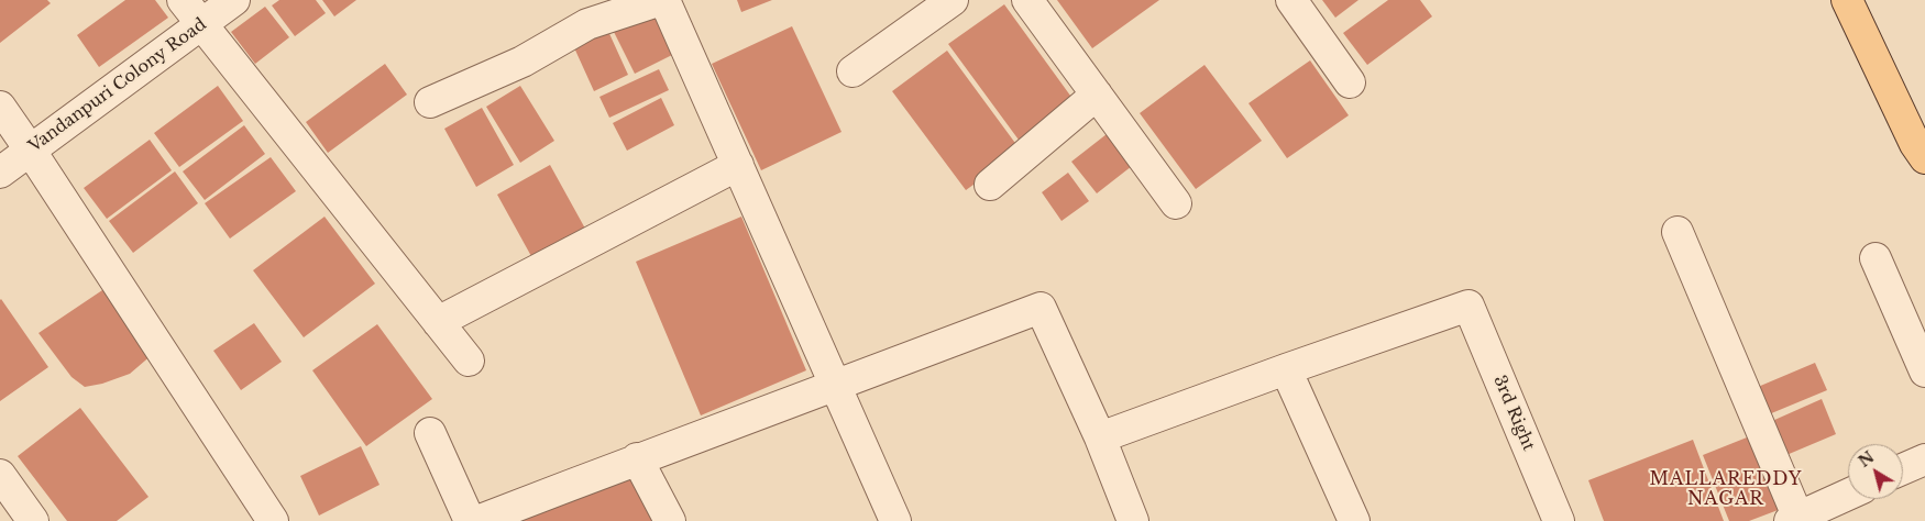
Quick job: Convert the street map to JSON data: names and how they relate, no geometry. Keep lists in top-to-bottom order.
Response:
{
  "streets": {
    "street": ["Vandanpuri Colony Road", "3rd Right"]
  },
  "districts": ["MALLAREDDY NAGAR"],
  "north": "top left"
}
